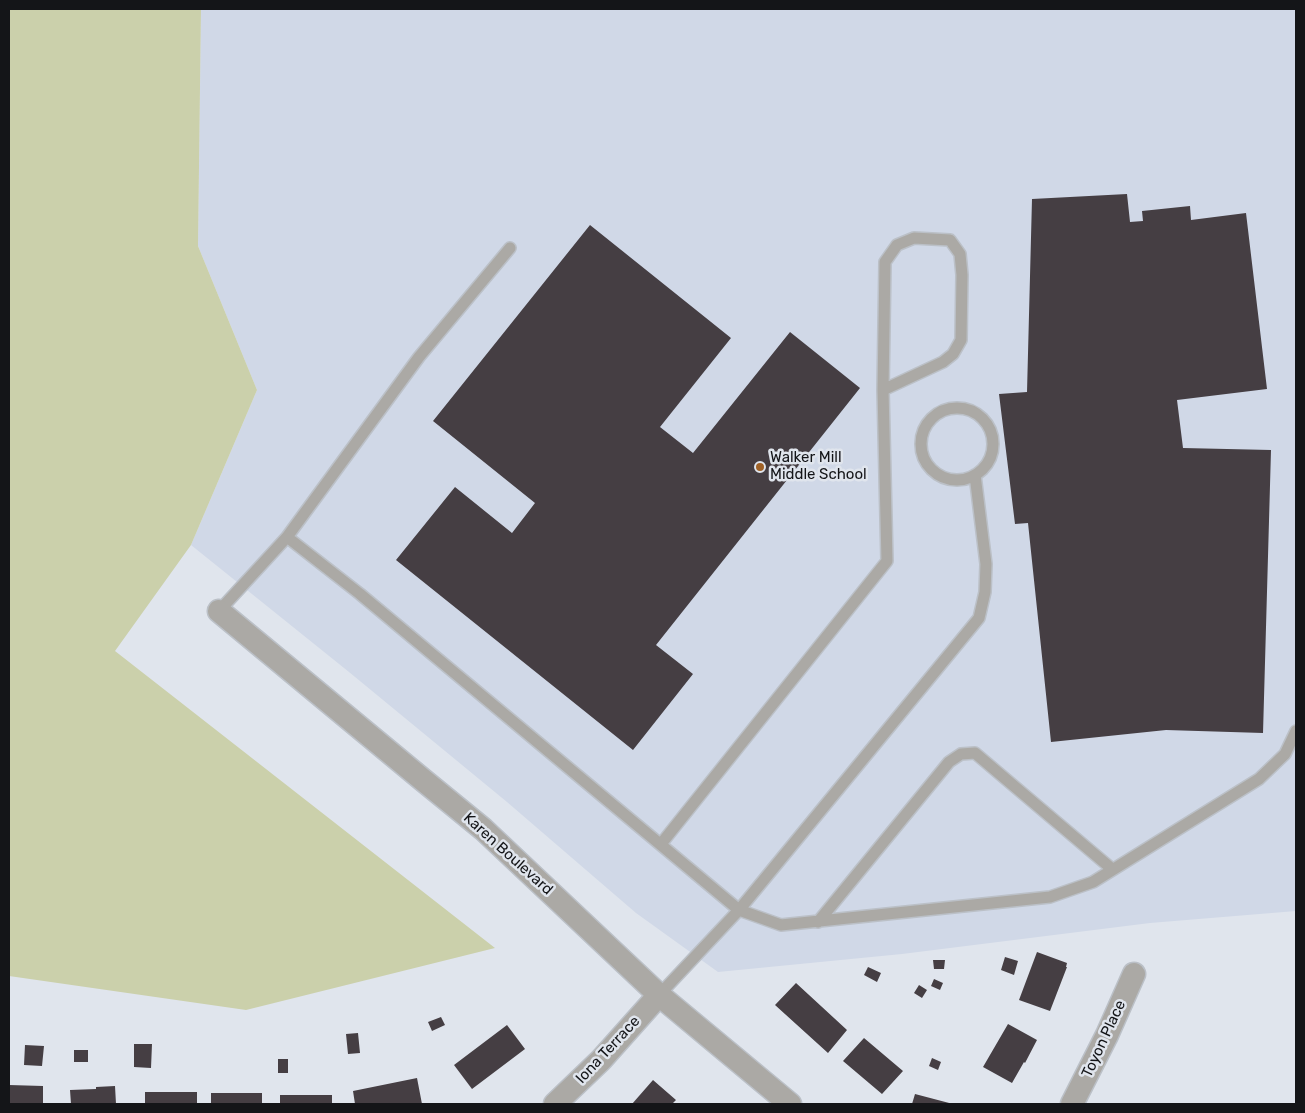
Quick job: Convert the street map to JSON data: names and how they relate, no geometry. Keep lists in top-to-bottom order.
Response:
{
  "streets": {
    "street": ["Karen Boulevard", "Toyon Place", "Iona Terrace"]
  },
  "crossings": [
    ["Karen Boulevard", "Iona Terrace"]
  ],
  "places": ["Walker Mill Middle School"]
}
